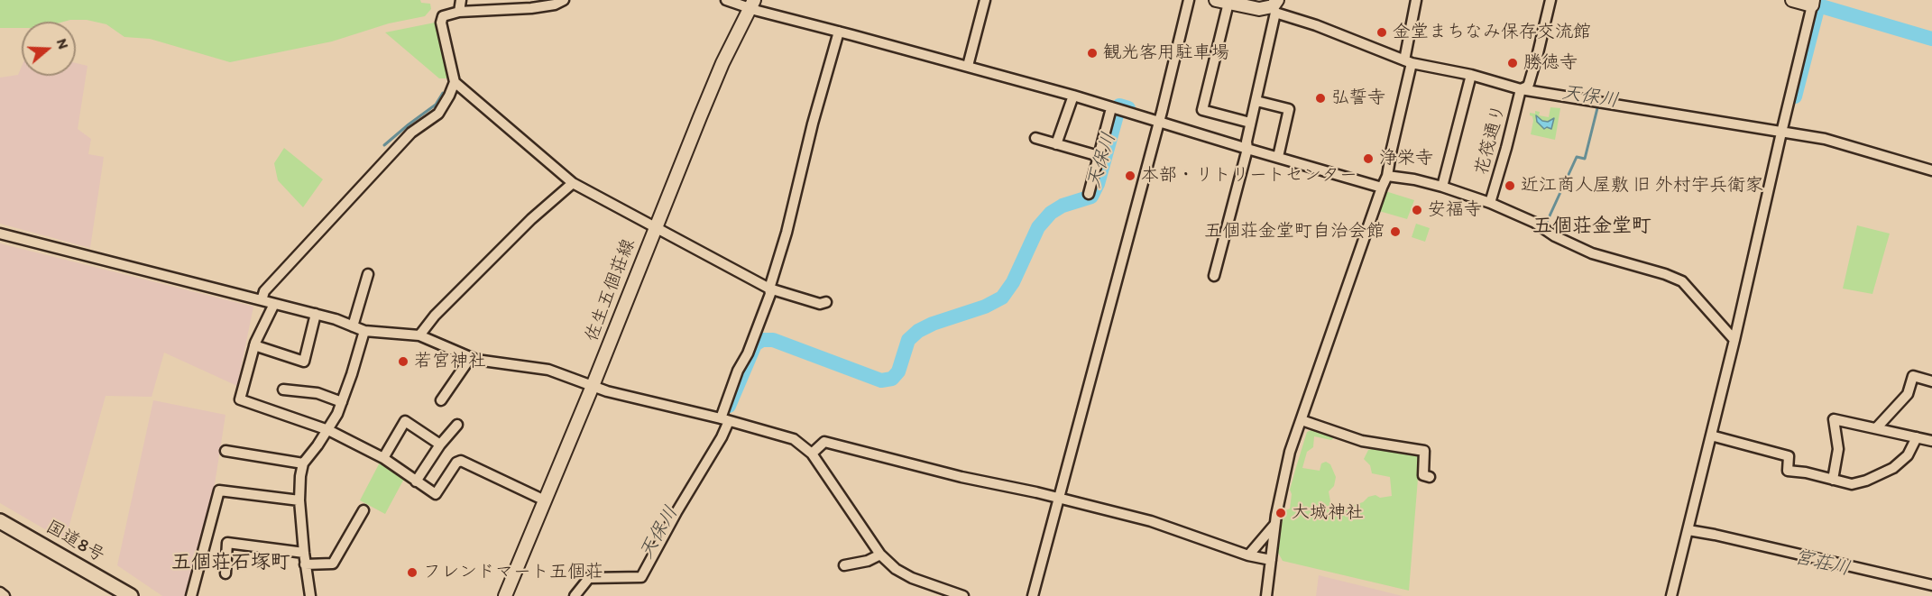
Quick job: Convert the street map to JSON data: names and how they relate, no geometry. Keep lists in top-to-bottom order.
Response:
{
  "streets": {
    "highway": ["国道8号"],
    "main road": ["佐生五個荘線"],
    "street": ["花筏通り"]
  },
  "districts": ["五個荘金堂町", "五個荘石塚町"],
  "water": ["天保川", "宮荘川"],
  "places": [
    "金堂まちなみ保存交流館",
    "観光客用駐車場",
    "勝徳寺",
    "弘誓寺",
    "浄栄寺",
    "本部・リトリートセンター",
    "近江商人屋敷 旧 外村宇兵衛家",
    "安福寺",
    "五個荘金堂町自治会館",
    "若宮神社",
    "大城神社",
    "フレンドマート五個荘"
  ],
  "north": "right"
}
